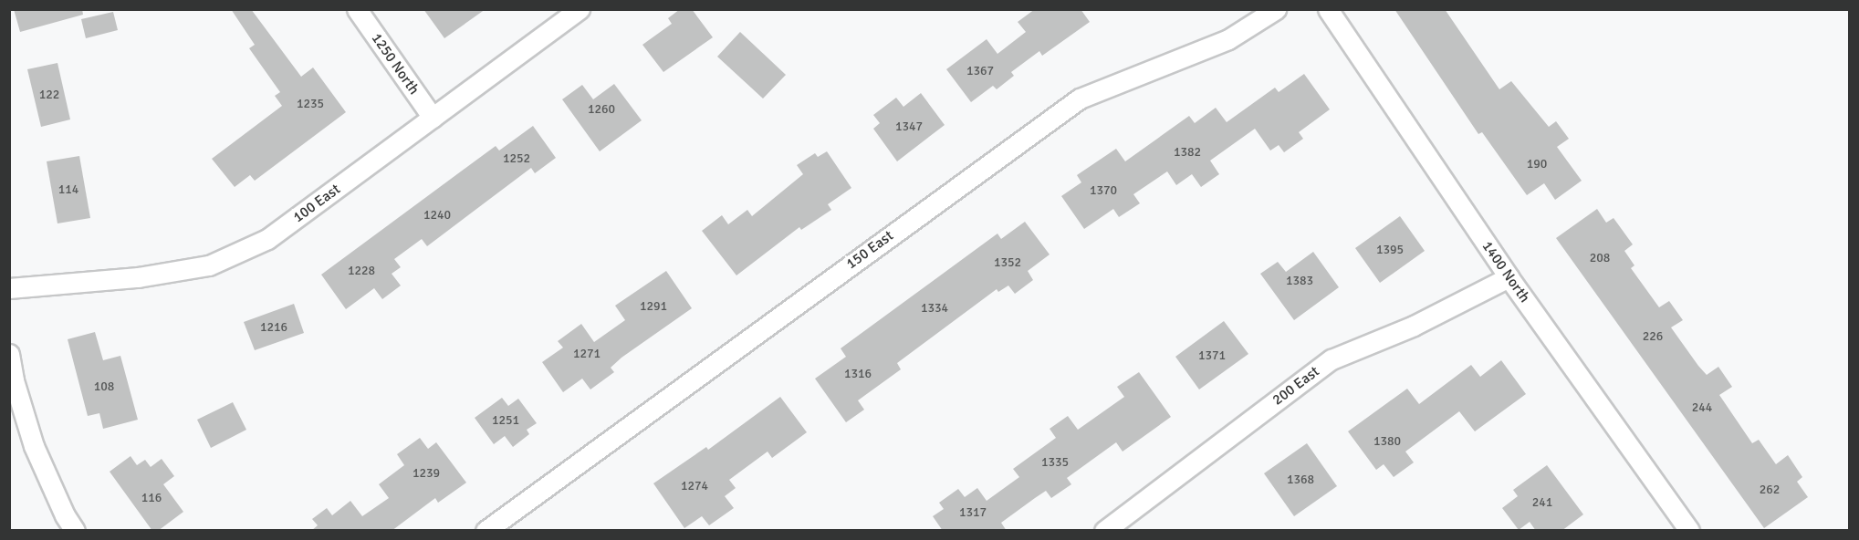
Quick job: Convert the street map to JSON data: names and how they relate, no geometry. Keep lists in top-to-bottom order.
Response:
{
  "streets": {
    "street": [
      "1250 North",
      "100 East",
      "150 East",
      "1400 North",
      "200 East"
    ]
  },
  "crossings": [
    ["1250 North", "100 East"],
    ["1400 North", "200 East"]
  ],
  "house_numbers": [
    "1367",
    "122",
    "1235",
    "1260",
    "1347",
    "1382",
    "1252",
    "190",
    "114",
    "1370",
    "1240",
    "1395",
    "208",
    "1352",
    "1228",
    "1383",
    "1291",
    "1334",
    "1216",
    "226",
    "1271",
    "1371",
    "1316",
    "108",
    "244",
    "1251",
    "1380",
    "1335",
    "1239",
    "1368",
    "1274",
    "262",
    "116",
    "241",
    "1317"
  ]
}
